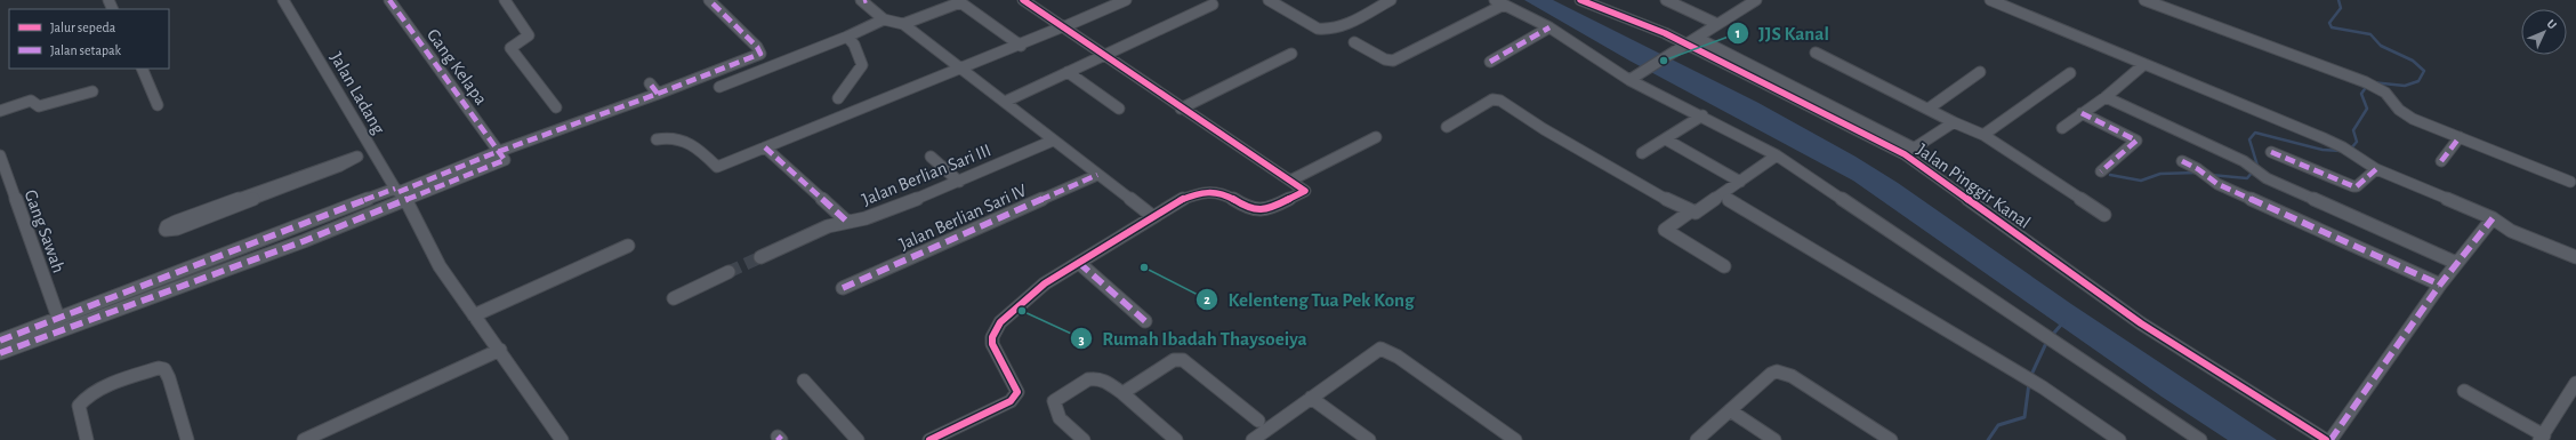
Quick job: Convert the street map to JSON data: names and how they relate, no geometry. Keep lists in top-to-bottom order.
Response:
{
  "streets": {
    "street": [
      "Gang Kelapa",
      "Jalan Ladang",
      "Jalan Berlian Sari III",
      "Jalan Pinggir Kanal",
      "Jalan Berlian Sari IV",
      "Gang Sawah"
    ]
  },
  "places": ["JJS Kanal", "Kelenteng Tua Pek Kong", "Rumah Ibadah Thaysoeiya"],
  "legend": ["Jalur sepeda", "Jalan setapak"],
  "north": "top right"
}
